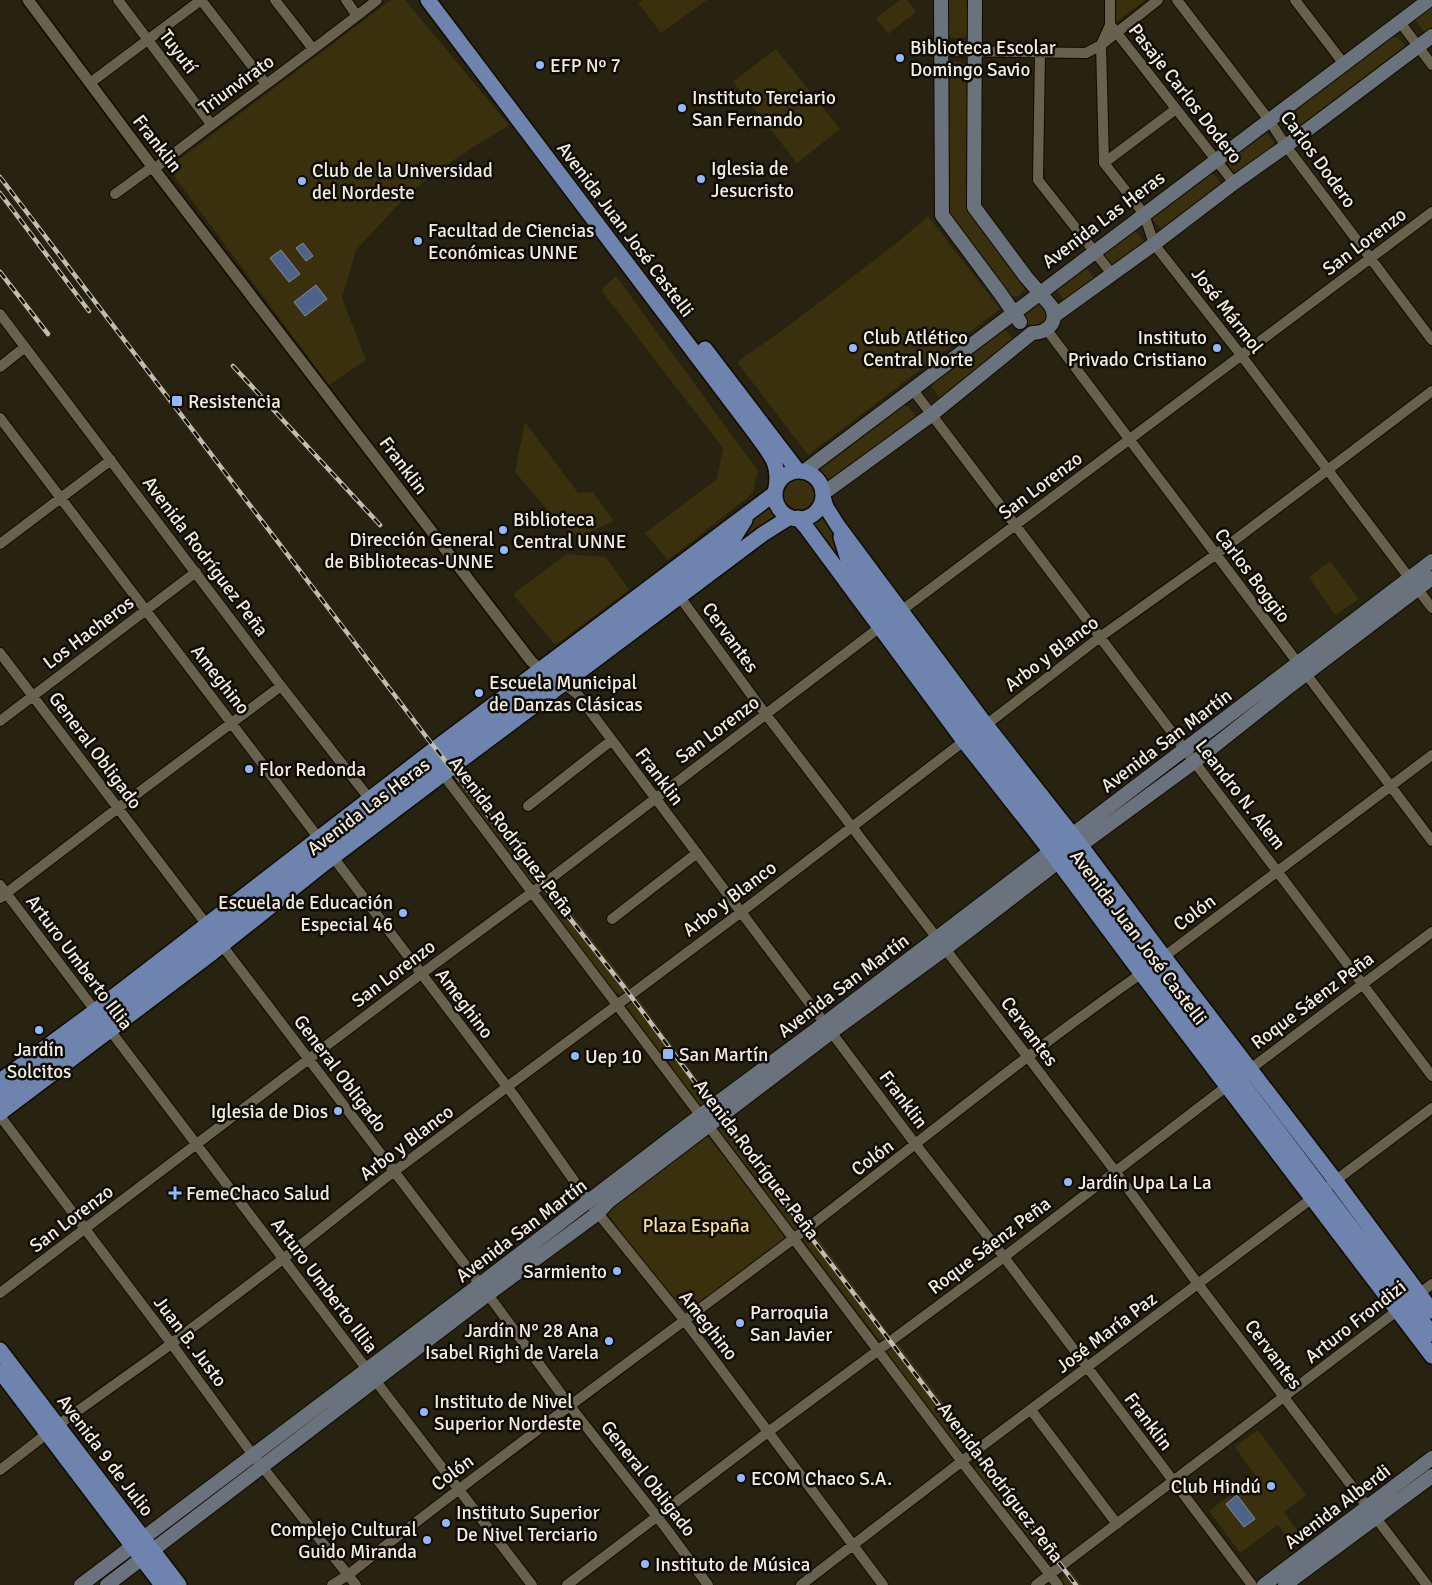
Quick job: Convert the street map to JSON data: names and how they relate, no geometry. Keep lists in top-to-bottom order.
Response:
{
  "streets": {
    "main road": [
      "Avenida Las Heras",
      "Avenida Juan José Castelli",
      "Avenida San Martín",
      "Avenida 9 de Julio",
      "Avenida Alberdi"
    ],
    "street": [
      "Tuyutí",
      "Triunvirato",
      "Pasaje Carlos Dodero",
      "Franklin",
      "Carlos Dodero",
      "San Lorenzo",
      "José Mármol",
      "Avenida Rodríguez Peña",
      "Carlos Boggio",
      "Los Hacheros",
      "Cervantes",
      "Arbo y Blanco",
      "Ameghino",
      "General Obligado",
      "Leandro N. Alem",
      "Colón",
      "Arturo Umberto Illia",
      "Roque Sáenz Peña",
      "Arturo Frondizi",
      "José María Paz",
      "Juan B. Justo"
    ]
  },
  "crossings": [
    ["Tuyutí", "Triunvirato"],
    ["Triunvirato", "Franklin"],
    ["Pasaje Carlos Dodero", "Avenida Las Heras"],
    ["Franklin", "Avenida Las Heras"],
    ["Franklin", "San Lorenzo"],
    ["Franklin", "Arbo y Blanco"],
    ["Franklin", "Avenida San Martín"],
    ["Franklin", "Colón"],
    ["Franklin", "Roque Sáenz Peña"],
    ["Franklin", "Arturo Frondizi"],
    ["Franklin", "José María Paz"],
    ["Carlos Dodero", "Avenida Las Heras"],
    ["Carlos Dodero", "San Lorenzo"],
    ["Avenida Las Heras", "Avenida Juan José Castelli"],
    ["Avenida Las Heras", "José Mármol"],
    ["Avenida Las Heras", "Avenida Rodríguez Peña"],
    ["Avenida Las Heras", "Cervantes"],
    ["Avenida Las Heras", "Ameghino"],
    ["Avenida Las Heras", "General Obligado"],
    ["Avenida Las Heras", "Leandro N. Alem"],
    ["Avenida Las Heras", "Arturo Umberto Illia"],
    ["Avenida Las Heras", "Juan B. Justo"],
    ["Avenida Juan José Castelli", "San Lorenzo"],
    ["Avenida Juan José Castelli", "Arbo y Blanco"],
    ["Avenida Juan José Castelli", "Avenida San Martín"],
    ["Avenida Juan José Castelli", "Colón"],
    ["Avenida Juan José Castelli", "Roque Sáenz Peña"],
    ["Avenida Juan José Castelli", "Arturo Frondizi"],
    ["Avenida Juan José Castelli", "José María Paz"],
    ["San Lorenzo", "José Mármol"],
    ["San Lorenzo", "Avenida Rodríguez Peña"],
    ["San Lorenzo", "Carlos Boggio"],
    ["San Lorenzo", "Cervantes"],
    ["San Lorenzo", "Ameghino"],
    ["San Lorenzo", "General Obligado"],
    ["San Lorenzo", "Leandro N. Alem"],
    ["San Lorenzo", "Arturo Umberto Illia"],
    ["San Lorenzo", "Juan B. Justo"],
    ["José Mármol", "Arbo y Blanco"],
    ["José Mármol", "Avenida San Martín"],
    ["Avenida Rodríguez Peña", "Los Hacheros"],
    ["Avenida Rodríguez Peña", "Arbo y Blanco"],
    ["Avenida Rodríguez Peña", "Avenida San Martín"],
    ["Avenida Rodríguez Peña", "Colón"],
    ["Avenida Rodríguez Peña", "Roque Sáenz Peña"],
    ["Avenida Rodríguez Peña", "Arturo Frondizi"],
    ["Avenida Rodríguez Peña", "José María Paz"],
    ["Carlos Boggio", "Arbo y Blanco"],
    ["Carlos Boggio", "Avenida San Martín"],
    ["Carlos Boggio", "Colón"],
    ["Los Hacheros", "Ameghino"],
    ["Los Hacheros", "General Obligado"],
    ["Cervantes", "Arbo y Blanco"],
    ["Cervantes", "Avenida San Martín"],
    ["Cervantes", "Colón"],
    ["Cervantes", "Roque Sáenz Peña"],
    ["Cervantes", "Arturo Frondizi"],
    ["Cervantes", "José María Paz"],
    ["Cervantes", "Avenida Alberdi"],
    ["Arbo y Blanco", "Ameghino"],
    ["Arbo y Blanco", "General Obligado"],
    ["Arbo y Blanco", "Leandro N. Alem"],
    ["Arbo y Blanco", "Arturo Umberto Illia"],
    ["Arbo y Blanco", "Juan B. Justo"],
    ["Arbo y Blanco", "Avenida 9 de Julio"],
    ["Ameghino", "Avenida San Martín"],
    ["Ameghino", "Colón"],
    ["Ameghino", "Roque Sáenz Peña"],
    ["Ameghino", "José María Paz"],
    ["Avenida San Martín", "General Obligado"],
    ["Avenida San Martín", "Leandro N. Alem"],
    ["Avenida San Martín", "Arturo Umberto Illia"],
    ["Avenida San Martín", "Juan B. Justo"],
    ["Avenida San Martín", "Avenida 9 de Julio"],
    ["General Obligado", "Colón"],
    ["General Obligado", "Roque Sáenz Peña"],
    ["Leandro N. Alem", "Colón"],
    ["Leandro N. Alem", "Roque Sáenz Peña"],
    ["Colón", "Arturo Umberto Illia"],
    ["Colón", "Juan B. Justo"]
  ],
  "parks": ["Plaza España"],
  "places": {
    "other": [
      "Biblioteca Escolar Domingo Savio",
      "EFP Nº 7",
      "Instituto Terciario San Fernando",
      "Iglesia de Jesucristo",
      "Club de la Universidad del Nordeste",
      "Facultad de Ciencias Económicas UNNE",
      "Club Atlético Central Norte",
      "Instituto Privado Cristiano",
      "Biblioteca Central UNNE",
      "Dirección General de Bibliotecas-UNNE",
      "Escuela Municipal de Danzas Clásicas",
      "Flor Redonda",
      "Escuela de Educación Especial 46",
      "Jardín Solcitos",
      "Uep 10",
      "Iglesia de Dios",
      "Jardín Upa La La",
      "Sarmiento",
      "Parroquia San Javier",
      "Jardín N° 28 Ana Isabel Righi de Varela",
      "Instituto de Nivel Superior Nordeste",
      "ECOM Chaco S.A.",
      "Club Hindú",
      "Instituto Superior De Nivel Terciario",
      "Complejo Cultural Guido Miranda",
      "Instituto de Música"
    ],
    "transit": ["Resistencia", "San Martín"],
    "health": ["FemeChaco Salud"]
  }
}
